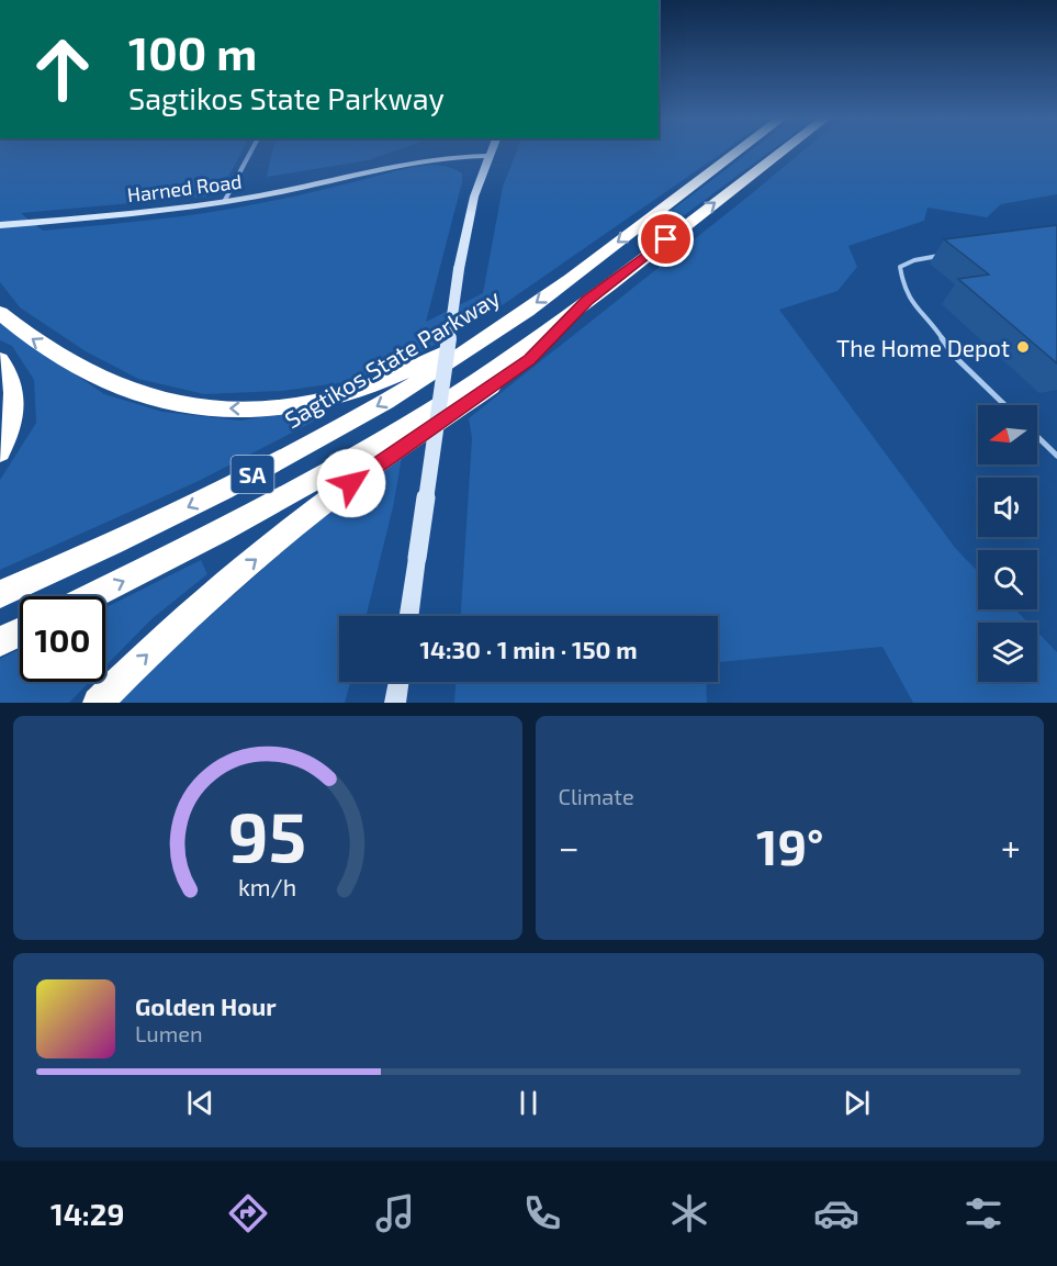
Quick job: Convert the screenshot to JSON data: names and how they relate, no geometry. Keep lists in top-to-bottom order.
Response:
{
  "streets": {
    "highway": ["Sagtikos State Parkway", "SA"],
    "main road": ["Harned Road"]
  },
  "places": ["The Home Depot"],
  "north": "left",
  "page": {
    "turn": ["100 m", "Sagtikos State Parkway"],
    "limit": "100",
    "trip": "14:30 · 1 min · 150 m",
    "tile": "Climate",
    "heat": ["−", "19°", "+"],
    "song": ["Golden Hour", "Lumen"],
    "tabs": "14:29",
    "gauge": ["95", "km/h"]
  }
}
